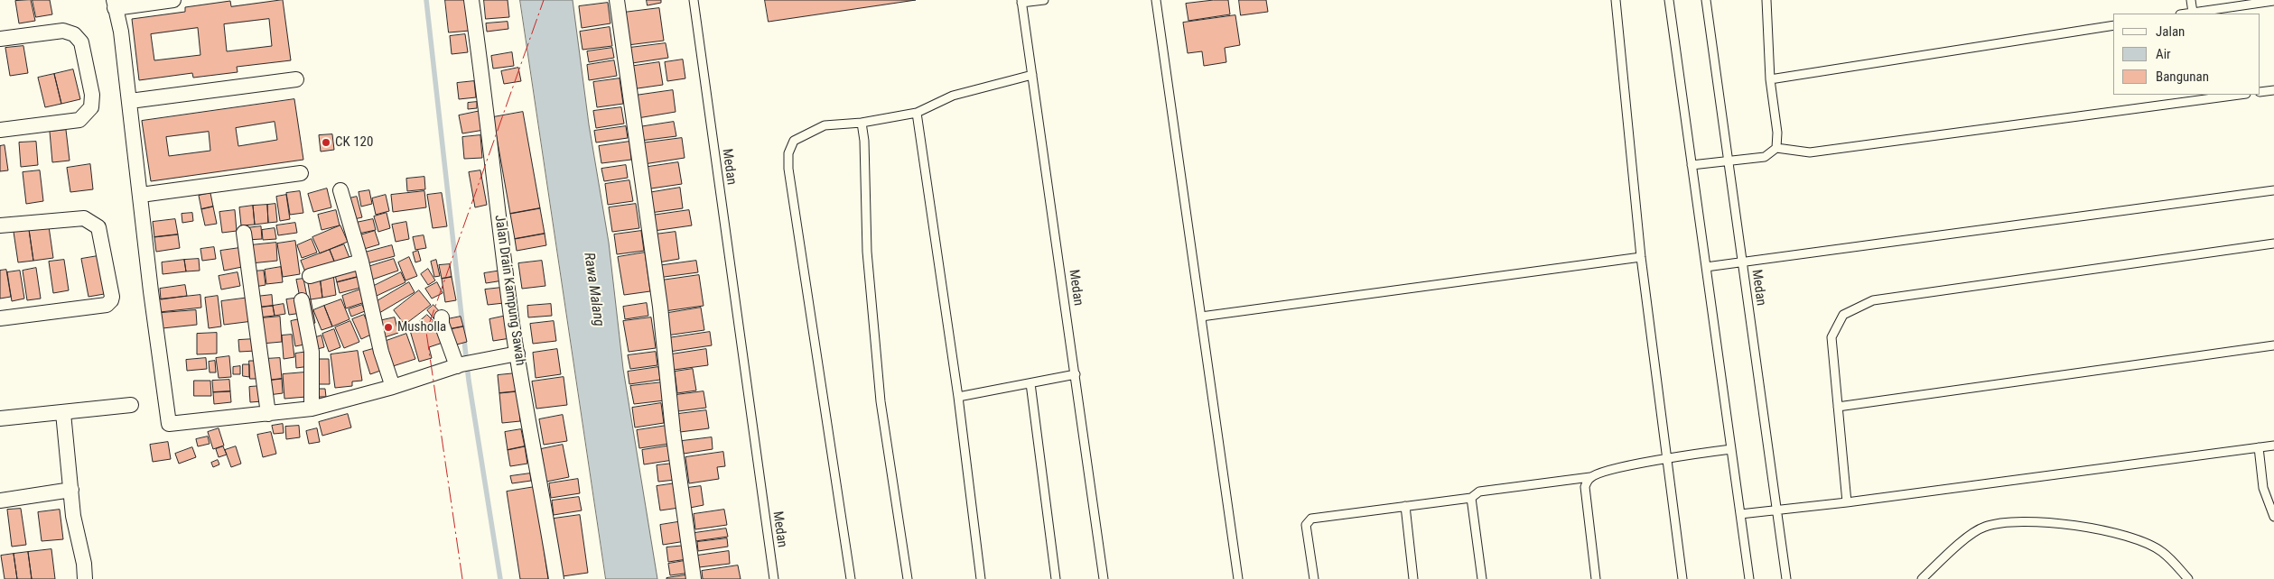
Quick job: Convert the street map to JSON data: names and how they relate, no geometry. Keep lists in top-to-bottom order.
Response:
{
  "streets": {
    "street": ["Jalan Drain Kampung Sawah"],
    "lane": ["Medan"]
  },
  "water": ["Rawa Malang"],
  "places": ["CK 120", "Musholla"],
  "legend": ["Jalan", "Air", "Bangunan"]
}
